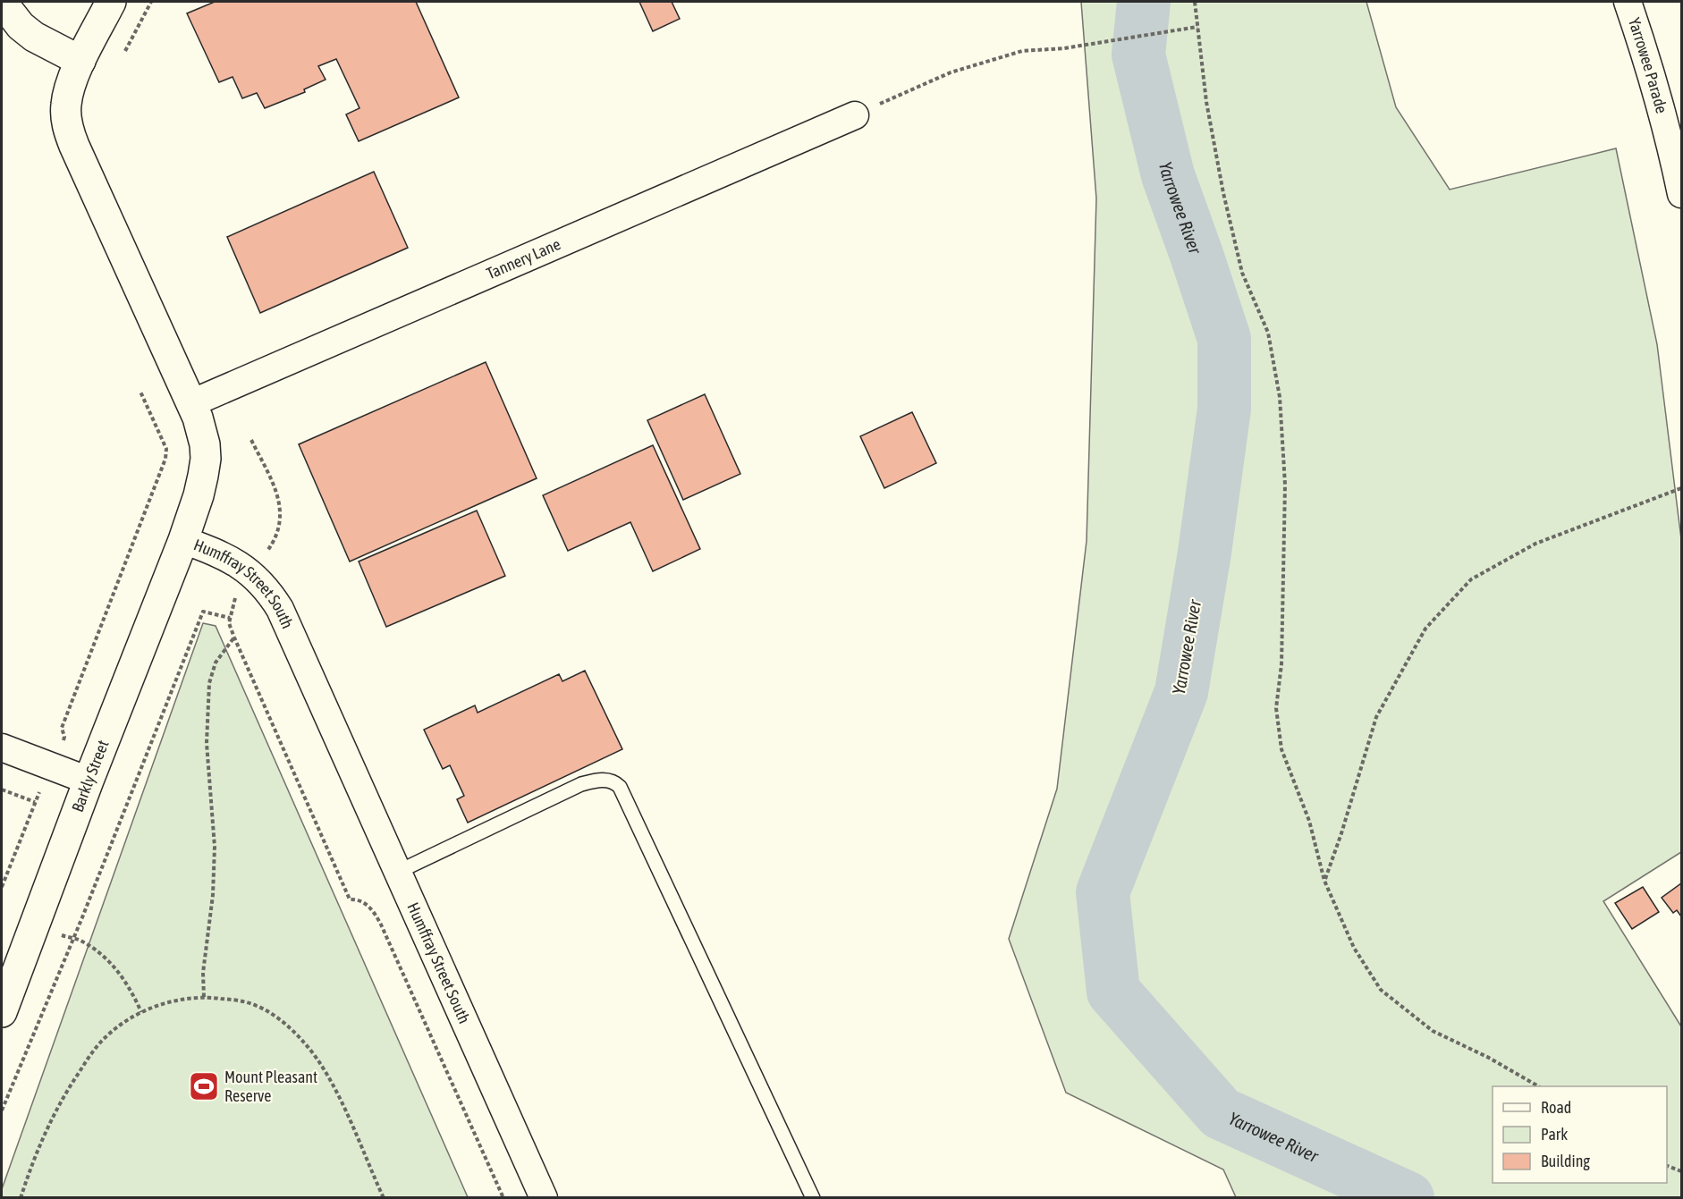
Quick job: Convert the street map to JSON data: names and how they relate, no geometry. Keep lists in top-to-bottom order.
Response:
{
  "streets": {
    "main road": ["Humffray Street South", "Barkly Street"],
    "street": ["Yarrowee Parade", "Tannery Lane"]
  },
  "crossings": [
    ["Tannery Lane", "Humffray Street South"],
    ["Humffray Street South", "Barkly Street"]
  ],
  "water": ["Yarrowee River"],
  "places": {
    "sports": ["Mount Pleasant Reserve"]
  },
  "legend": ["Road", "Park", "Building"]
}
